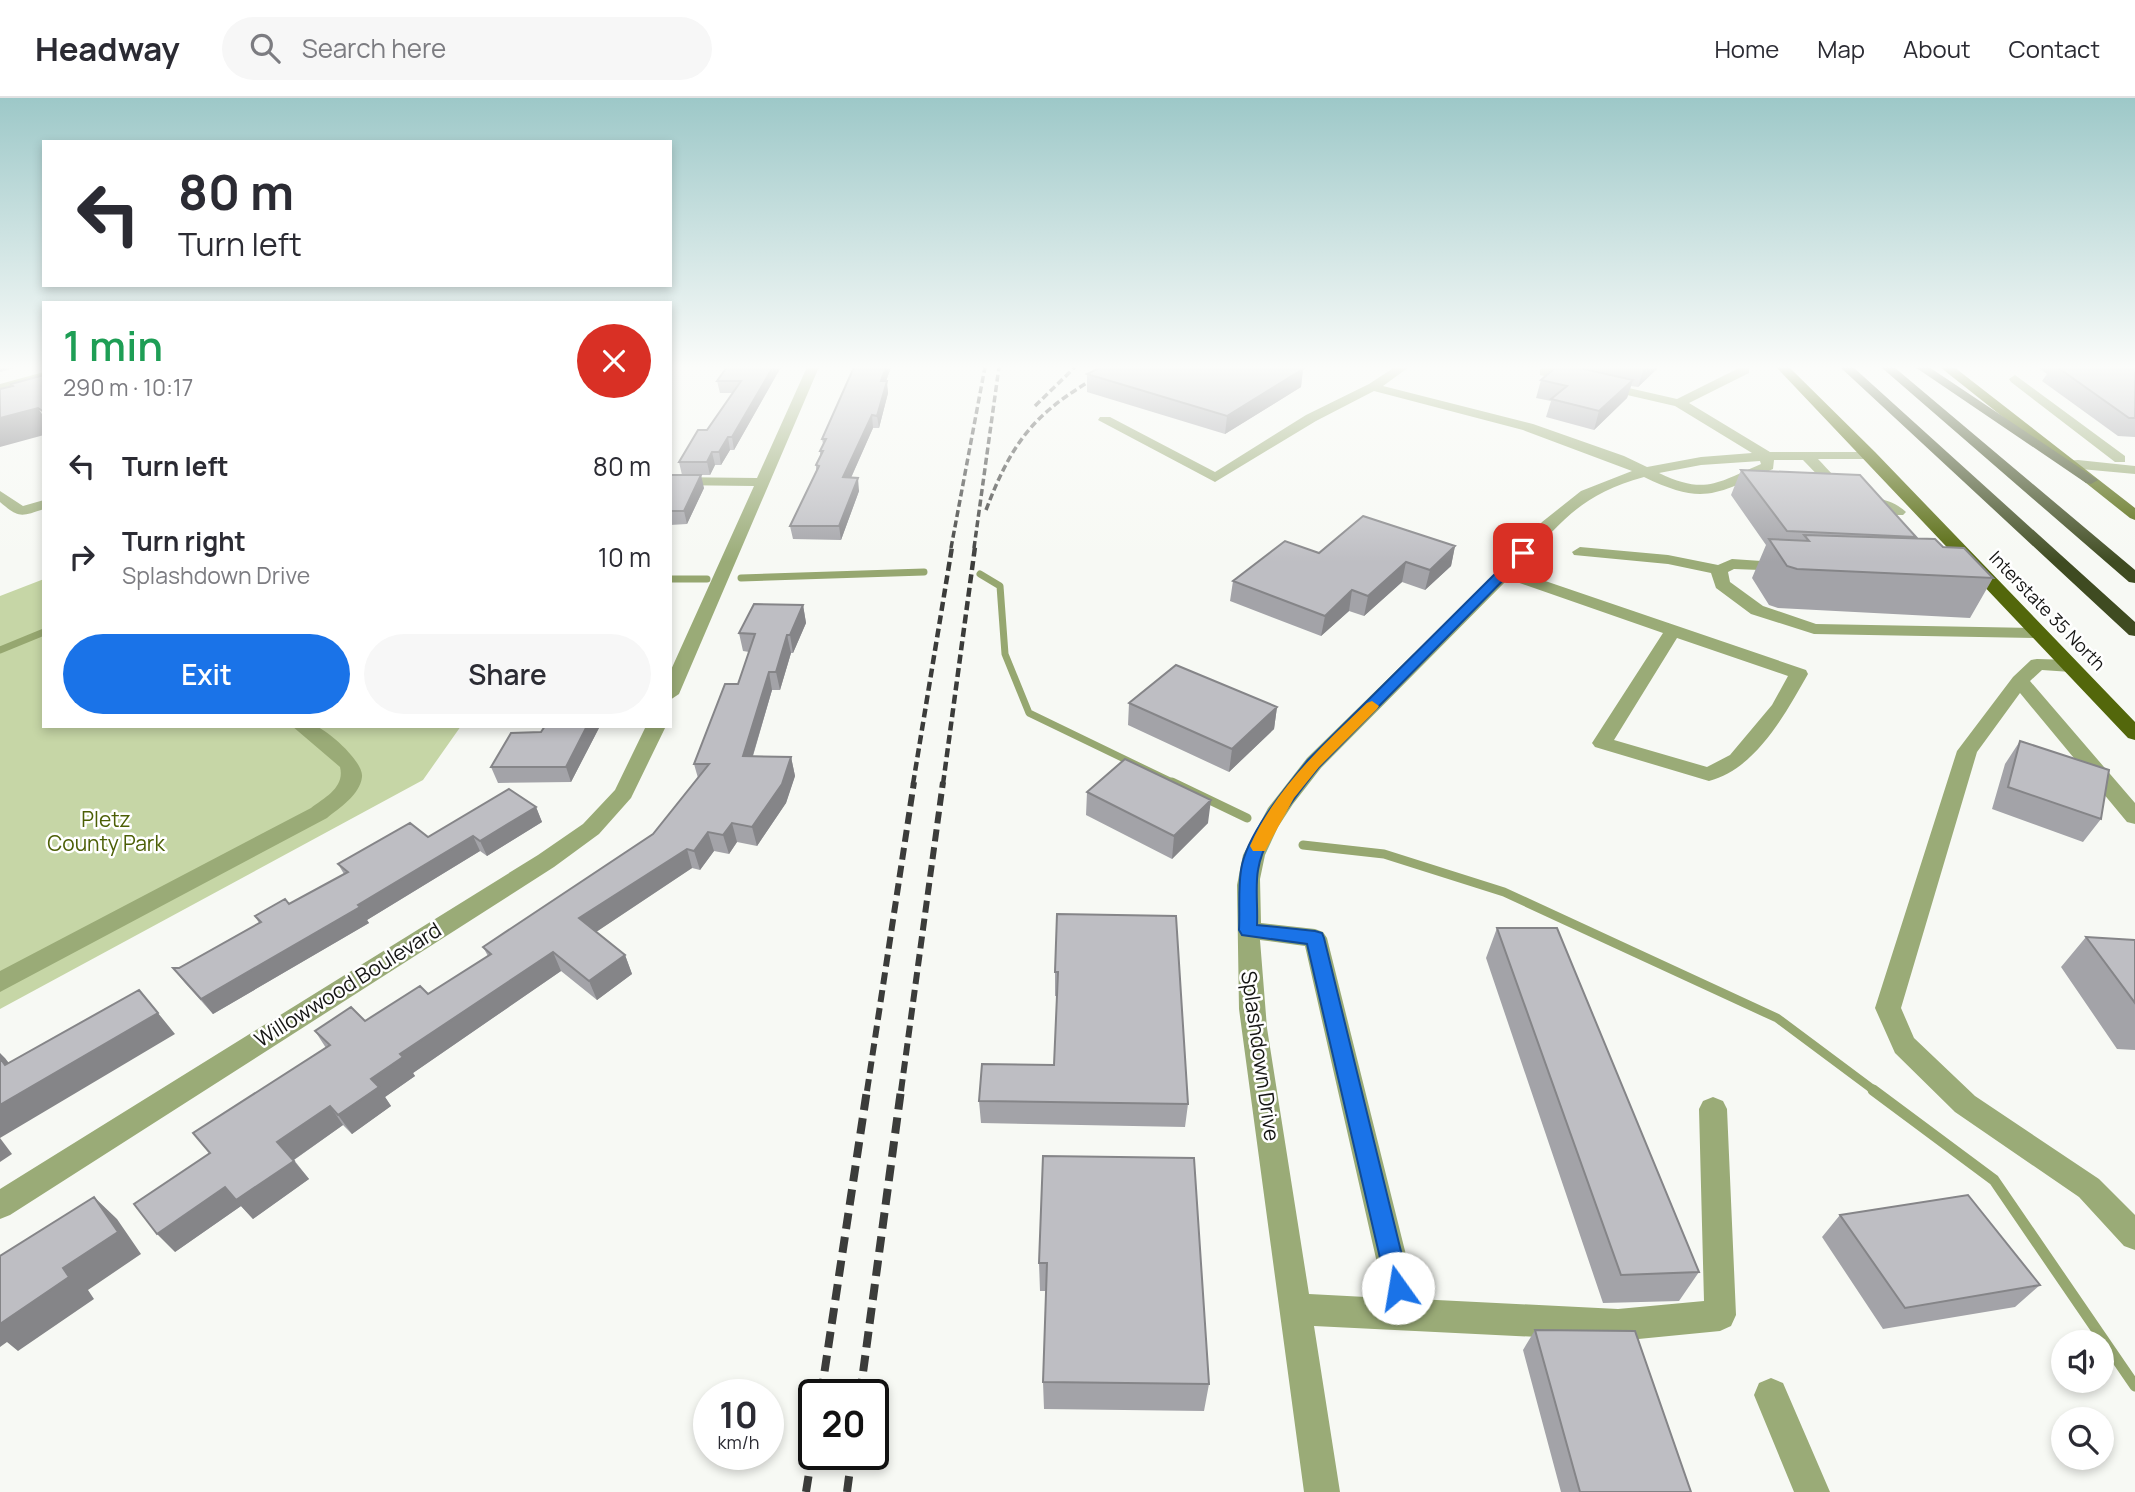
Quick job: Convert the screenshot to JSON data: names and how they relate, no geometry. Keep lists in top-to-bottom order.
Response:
{
  "streets": {
    "main road": ["Interstate 35 North"],
    "street": ["Willowwood Boulevard", "Splashdown Drive"]
  },
  "crossings": [
    ["Interstate 35 North", "Splashdown Drive"]
  ],
  "parks": ["Pletz County Park"],
  "page": {
    "header": "Headway",
    "search": "Search here",
    "nav": [
      "Home",
      "Map",
      "About",
      "Contact"
    ],
    "turn": ["80 m", "Turn left"],
    "heading": ["1 min", "290 m · 10:17"],
    "list": [
      {
        "name": "Turn left",
        "value": "80 m"
      },
      {
        "name": "Turn right",
        "note": "Splashdown Drive",
        "value": "10 m"
      }
    ],
    "buttons": ["Exit", "Share"],
    "speed": "10 km/h",
    "limit": "20"
  }
}
